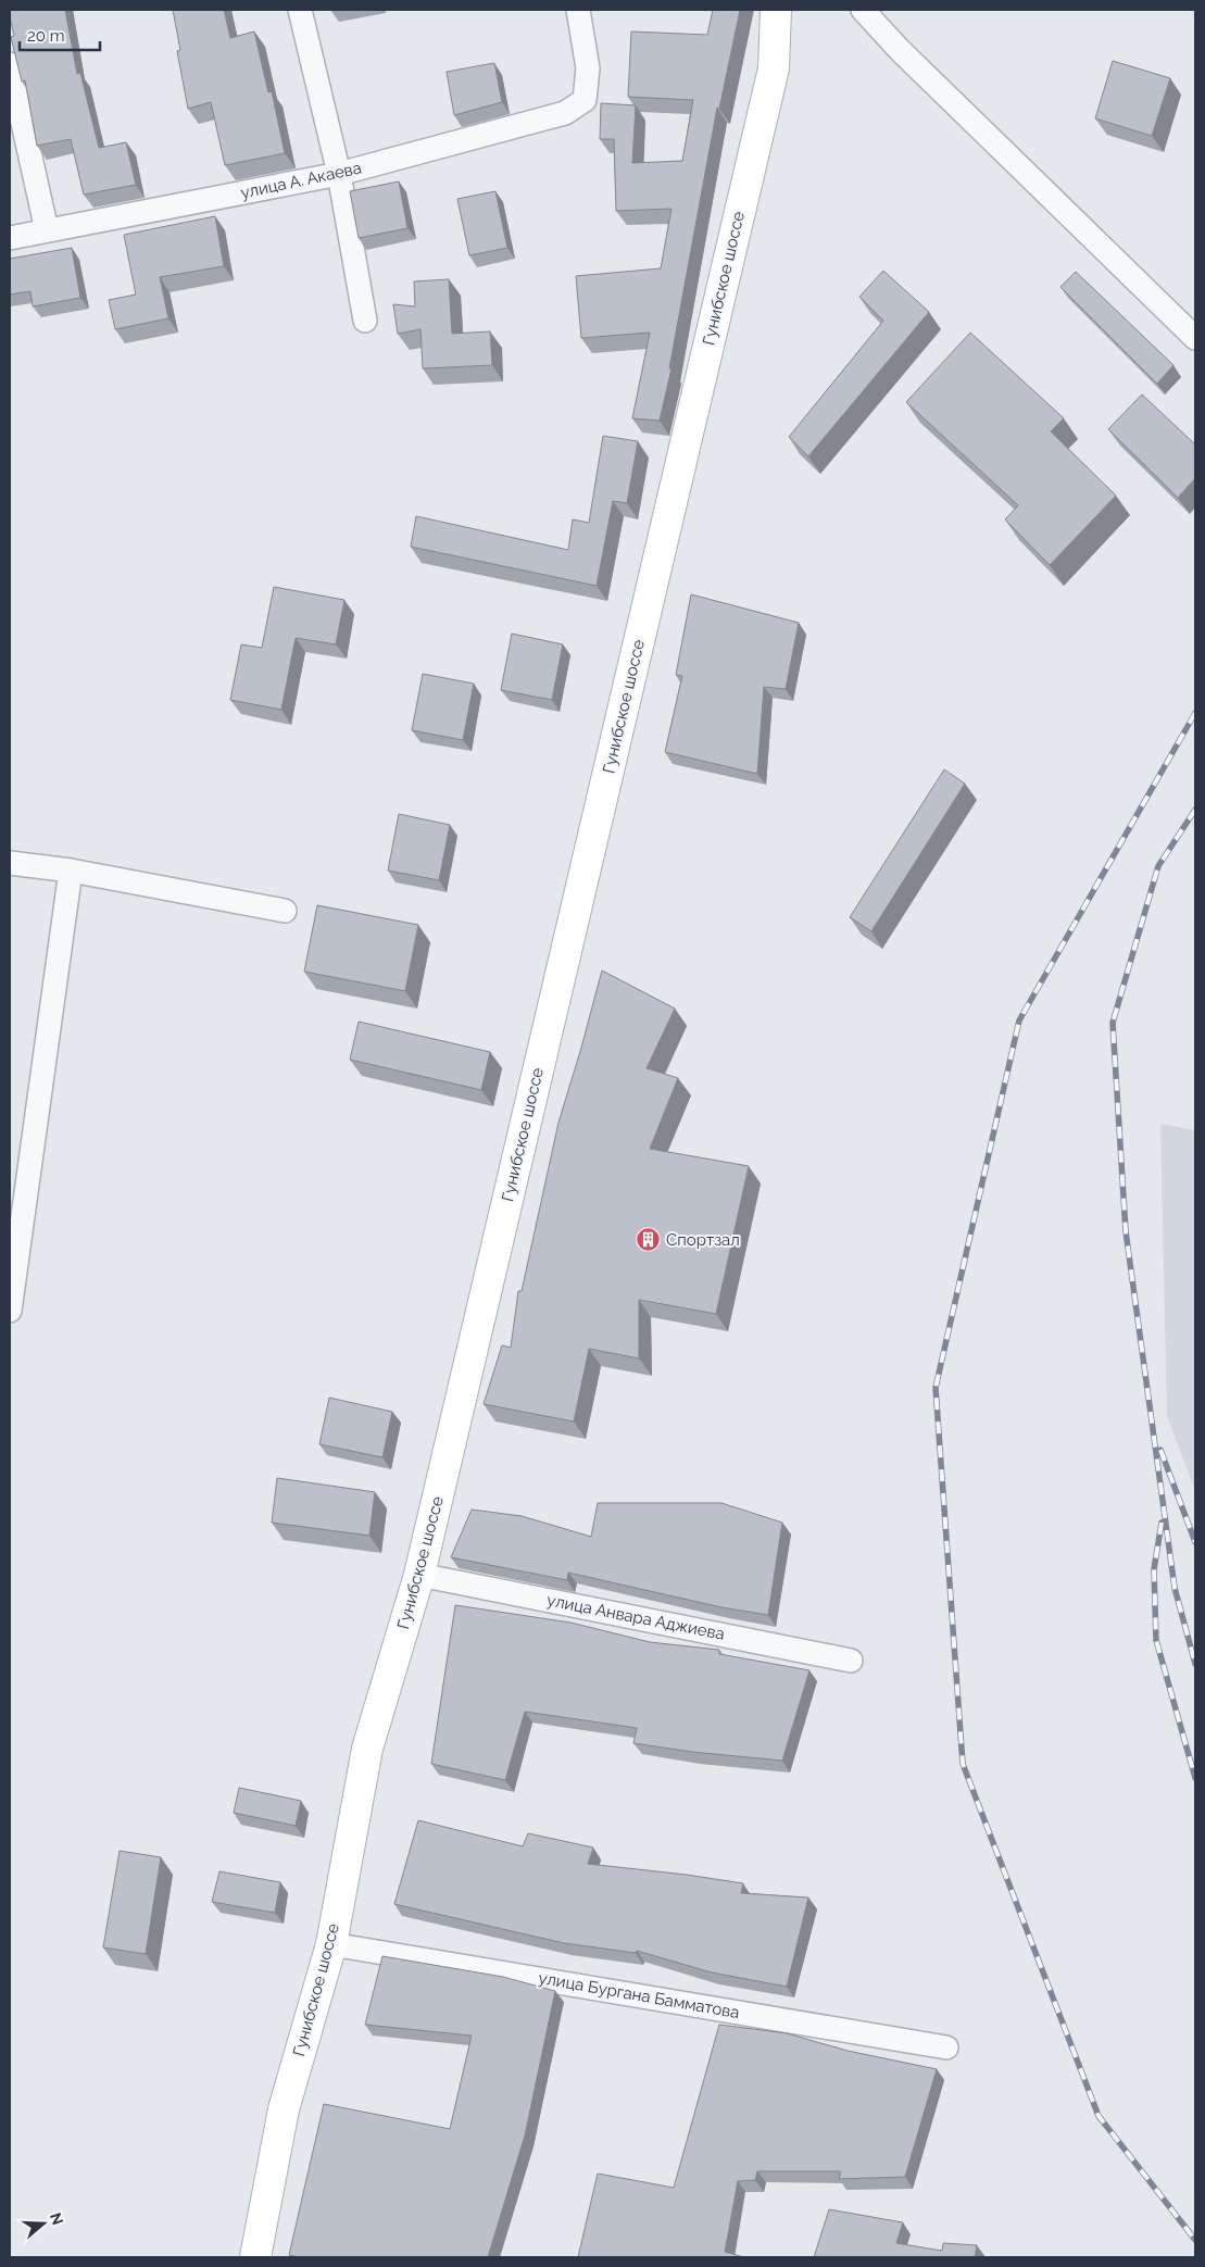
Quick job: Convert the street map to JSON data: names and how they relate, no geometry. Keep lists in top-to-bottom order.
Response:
{
  "streets": {
    "main road": ["Гунибское шоссе"],
    "street": ["улица А. Акаева", "улица Анвара Аджиева", "улица Бургана Бамматова"]
  },
  "crossings": [
    ["Гунибское шоссе", "улица Анвара Аджиева"],
    ["Гунибское шоссе", "улица Бургана Бамматова"]
  ],
  "places": {
    "building": ["Спортзал"]
  },
  "scale_bar": "20 m",
  "north": "right"
}
